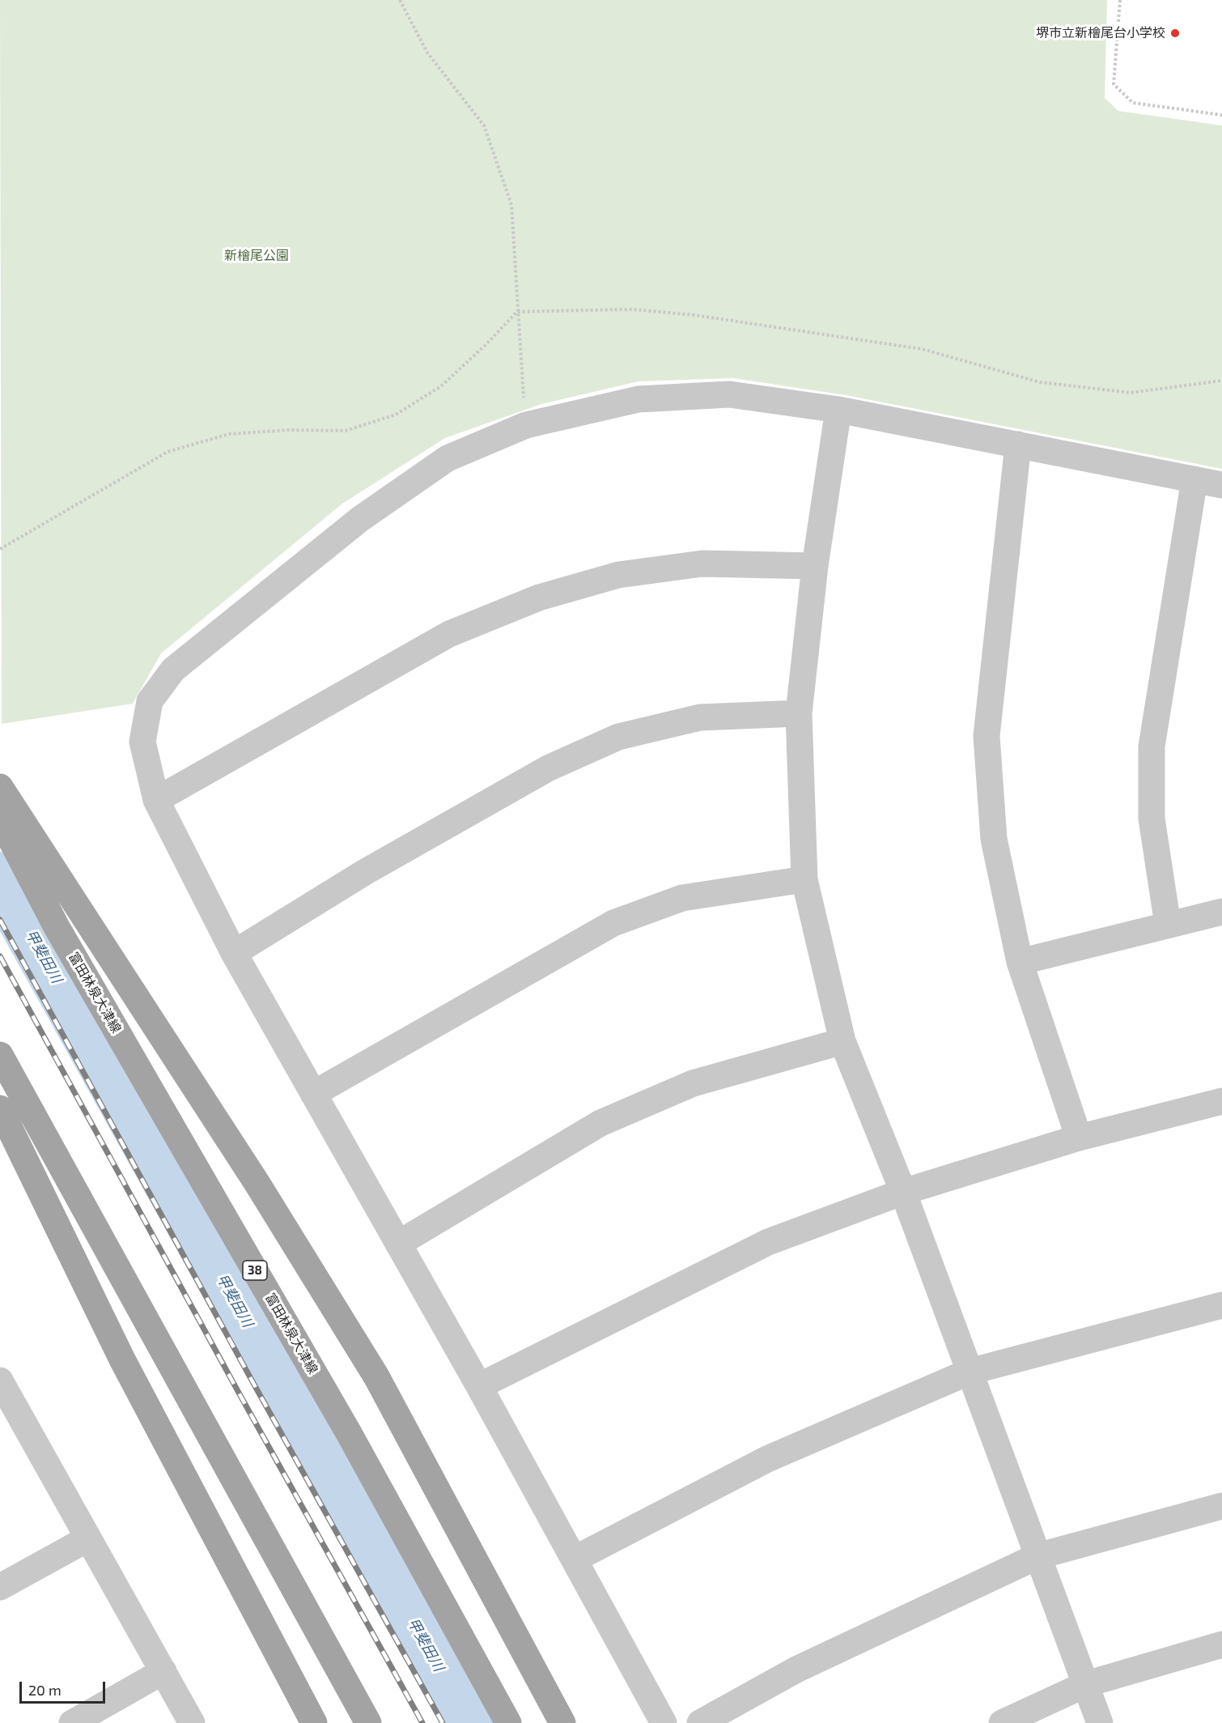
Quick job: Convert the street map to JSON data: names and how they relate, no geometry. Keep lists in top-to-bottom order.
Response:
{
  "streets": {
    "main road": ["富田林泉大津線", "38"]
  },
  "water": ["甲斐田川"],
  "parks": ["新檜尾公園"],
  "places": ["堺市立新檜尾台小学校"],
  "scale_bar": "20 m"
}
